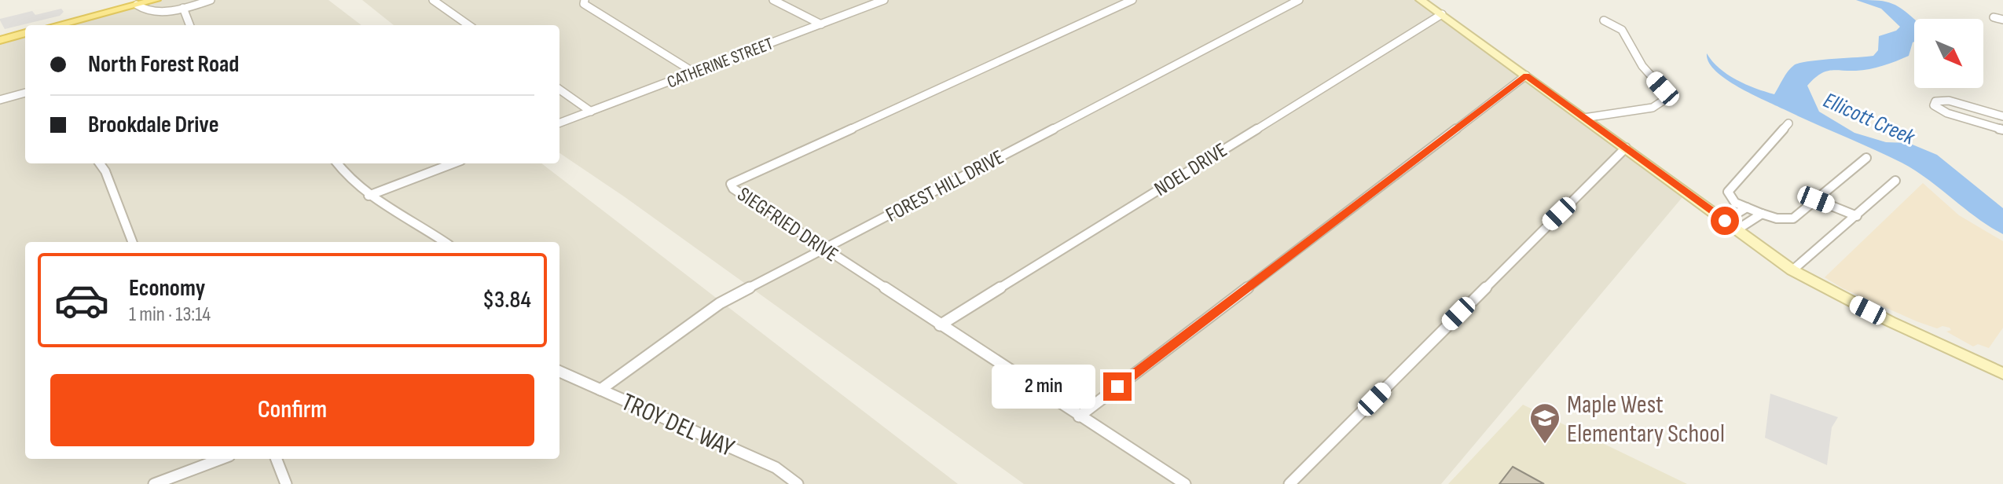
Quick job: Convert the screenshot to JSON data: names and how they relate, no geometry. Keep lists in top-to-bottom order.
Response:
{
  "streets": {
    "street": [
      "CATHERINE STREET",
      "NOEL DRIVE",
      "FOREST HILL DRIVE",
      "SIEGFRIED DRIVE",
      "TROY DEL WAY"
    ]
  },
  "crossings": [
    ["NOEL DRIVE", "SIEGFRIED DRIVE"],
    ["FOREST HILL DRIVE", "SIEGFRIED DRIVE"],
    ["FOREST HILL DRIVE", "TROY DEL WAY"]
  ],
  "water": ["Ellicott Creek"],
  "places": {
    "school or university": ["Maple West Elementary School"]
  },
  "north": "bottom right",
  "page": {
    "banner": ["North Forest Road", "Brookdale Drive"],
    "list": [
      {
        "name": "Economy",
        "note": "1 min · 13:14",
        "value": "$3.84"
      }
    ],
    "buttons": "Confirm",
    "bubble": "2 min"
  }
}
